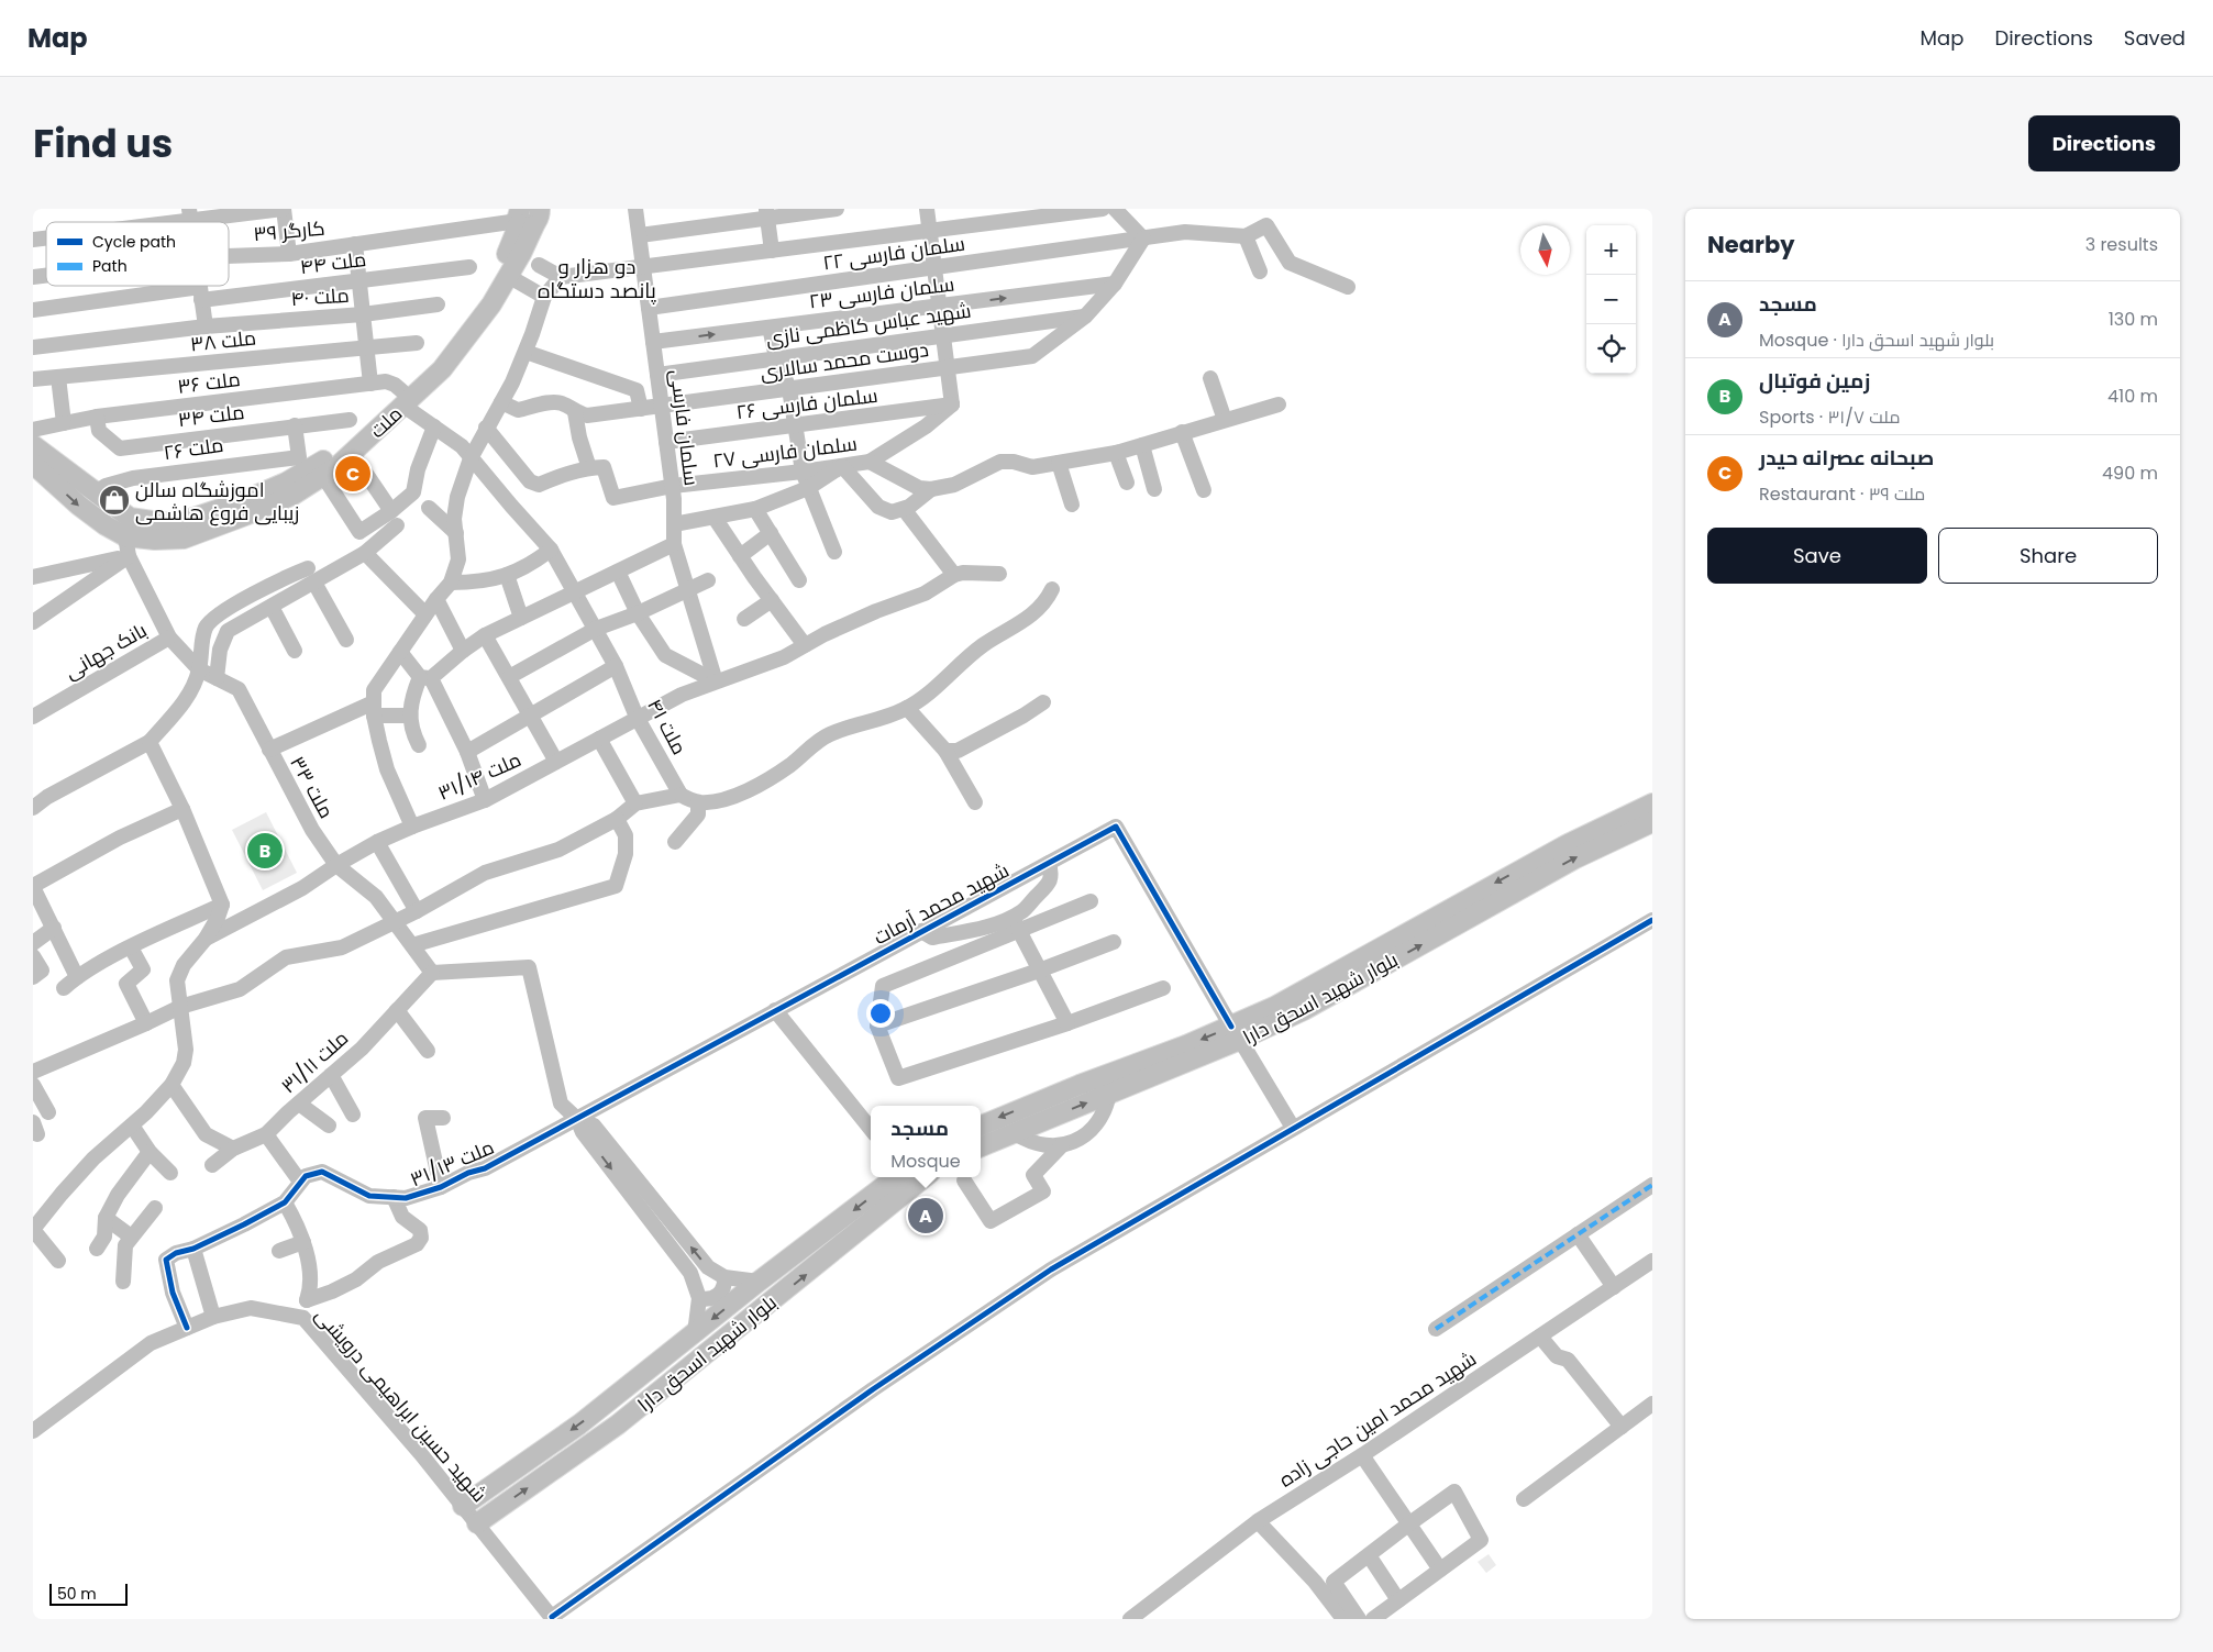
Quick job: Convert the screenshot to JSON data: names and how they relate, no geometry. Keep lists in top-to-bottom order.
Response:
{
  "streets": {
    "main road": ["ملت", "بلوار شهید اسحق دارا"],
    "street": [
      "کارگر ۳۹",
      "سلمان فارسی ۲۲",
      "ملت ۴۴",
      "سلمان فارسی ۲۳",
      "ملت ۴۰",
      "شهید عباس کاظمی نازی",
      "ملت ۳۸",
      "دوست محمد سالاری",
      "ملت ۳۶",
      "سلمان فارسی ۲۶",
      "ملت ۳۴",
      "سلمان فارسی",
      "ملت ۲۶",
      "سلمان فارسی ۲۷",
      "بانک جهانی",
      "ملت ۴۱",
      "ملت ۳۱/۱۴",
      "ملت ۳۳",
      "شهید محمد آرمات",
      "ملت ۳۱/۱۱",
      "ملت ۳۱/۱۳",
      "شهید حسین ابراهیمی درویشی",
      "شهید محمد امین حاجی زاده"
    ]
  },
  "crossings": [
    ["کارگر ۳۹", "ملت"],
    ["سلمان فارسی ۲۲", "سلمان فارسی"],
    ["سلمان فارسی ۲۳", "سلمان فارسی"],
    ["شهید عباس کاظمی نازی", "دوست محمد سالاری"],
    ["شهید عباس کاظمی نازی", "سلمان فارسی"],
    ["دوست محمد سالاری", "سلمان فارسی"],
    ["ملت ۳۶", "ملت ۳۴"],
    ["ملت ۳۶", "ملت"],
    ["ملت ۳۶", "ملت ۴۱"],
    ["سلمان فارسی ۲۶", "سلمان فارسی"],
    ["سلمان فارسی ۲۶", "سلمان فارسی ۲۷"],
    ["ملت ۳۴", "ملت ۲۶"],
    ["ملت", "ملت ۲۶"],
    ["ملت", "ملت ۴۱"],
    ["ملت", "ملت ۳۳"],
    ["سلمان فارسی", "سلمان فارسی ۲۷"],
    ["سلمان فارسی", "ملت ۳۱/۱۴"],
    ["بانک جهانی", "ملت ۳۳"],
    ["ملت ۴۱", "ملت ۳۱/۱۴"],
    ["ملت ۳۱/۱۴", "ملت ۳۳"],
    ["ملت ۳۳", "ملت ۳۱/۱۱"],
    ["شهید محمد آرمات", "بلوار شهید اسحق دارا"],
    ["شهید محمد آرمات", "ملت ۳۱/۱۳"],
    ["بلوار شهید اسحق دارا", "شهید حسین ابراهیمی درویشی"]
  ],
  "districts": ["دو هزار و پانصد دستگاه"],
  "places": {
    "shop": ["اموزشگاه سالن زیبایی فروغ هاشمی"]
  },
  "legend": ["Cycle path", "Path"],
  "scale_bar": "50 m",
  "north": "bottom",
  "page": {
    "header": "Map",
    "nav": ["Map", "Directions", "Saved"],
    "title": "Find us",
    "buttons": [
      "Directions",
      ["Save", "Share"]
    ],
    "heading": ["Nearby", "3 results"],
    "map_buttons": ["+", "−"],
    "list": [
      {
        "mark": "A",
        "name": "مسجد",
        "note": "Mosque · بلوار شهید اسحق دارا",
        "value": "130 m"
      },
      {
        "mark": "B",
        "name": "زمین فوتبال",
        "note": "Sports · ملت ۳۱/۷",
        "value": "410 m"
      },
      {
        "mark": "C",
        "name": "صبحانه عصرانه حیدر",
        "note": "Restaurant · ملت ۳۹",
        "value": "490 m"
      }
    ],
    "pins": ["C", "B", "A"],
    "popup": ["مسجد", "Mosque"],
    "scale": "50 m"
  }
}
